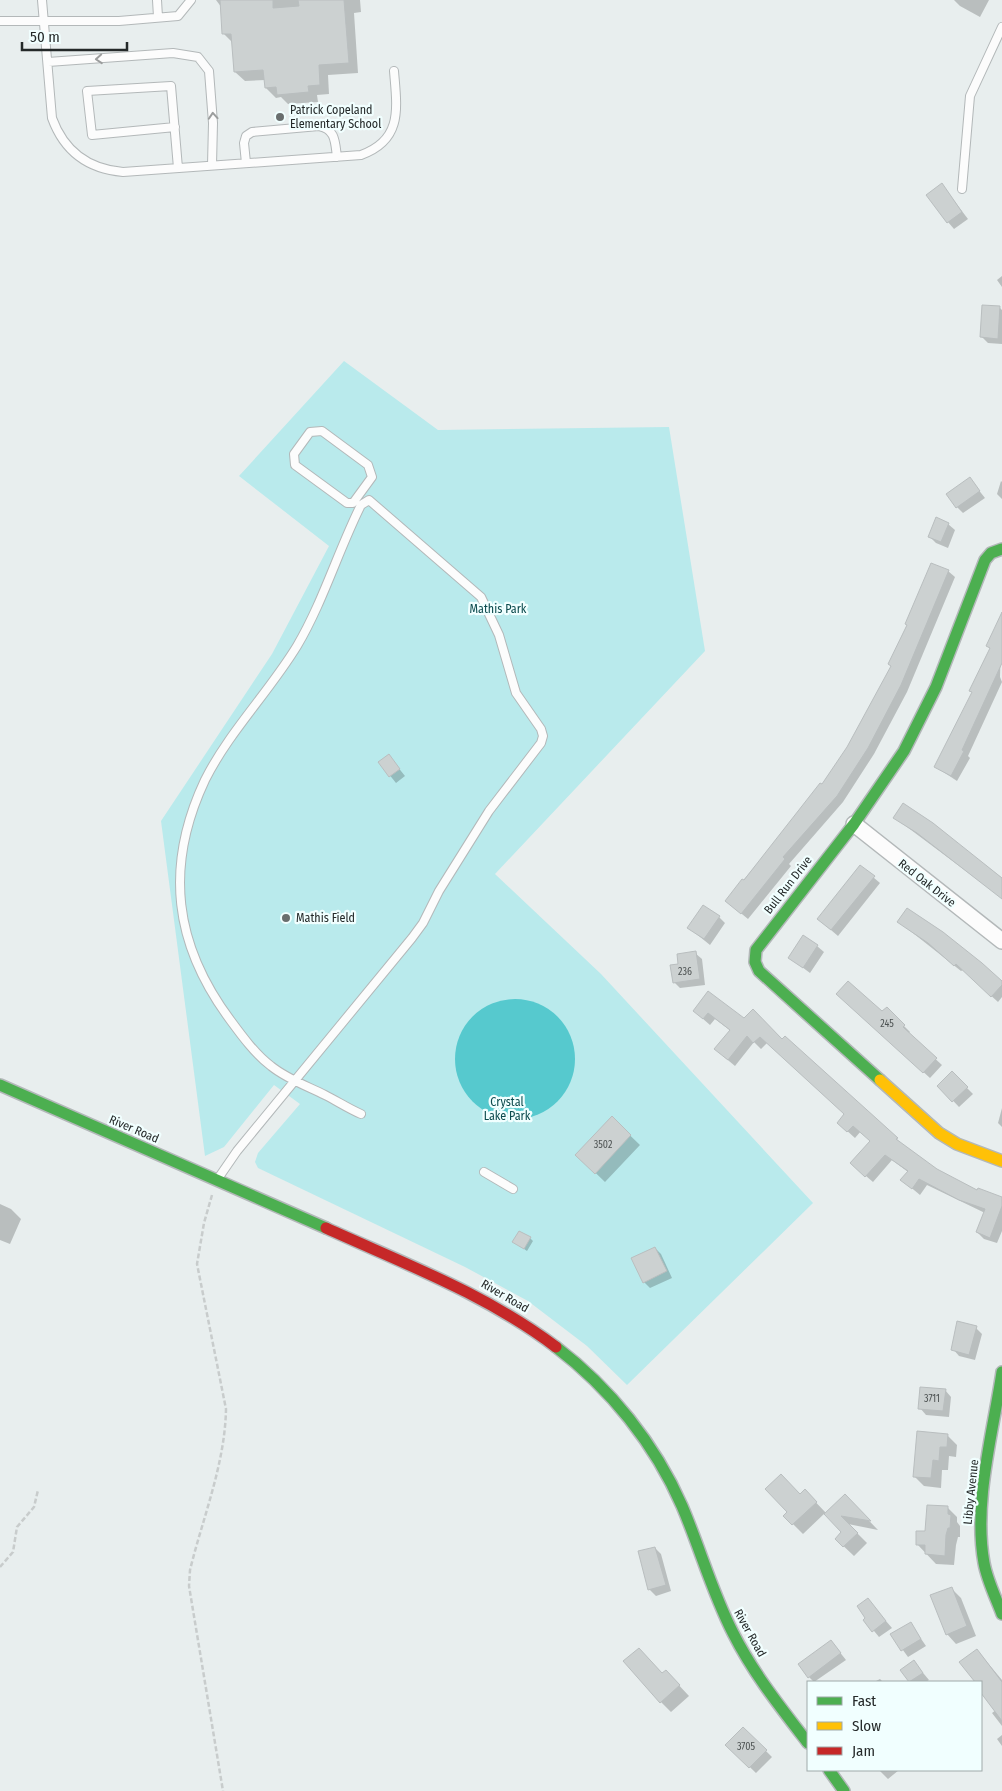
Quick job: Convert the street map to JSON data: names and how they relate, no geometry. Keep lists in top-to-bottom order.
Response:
{
  "streets": {
    "street": [
      "Red Oak Drive",
      "Bull Run Drive",
      "River Road",
      "Libby Avenue"
    ]
  },
  "crossings": [
    ["Red Oak Drive", "Bull Run Drive"]
  ],
  "parks": ["Mathis Park", "Crystal Lake Park"],
  "places": ["Patrick Copeland Elementary School", "Mathis Field"],
  "house_numbers": [
    "236",
    "245",
    "3502",
    "3711",
    "3705"
  ],
  "legend": ["Fast", "Slow", "Jam"],
  "scale_bar": "50 m"
}
